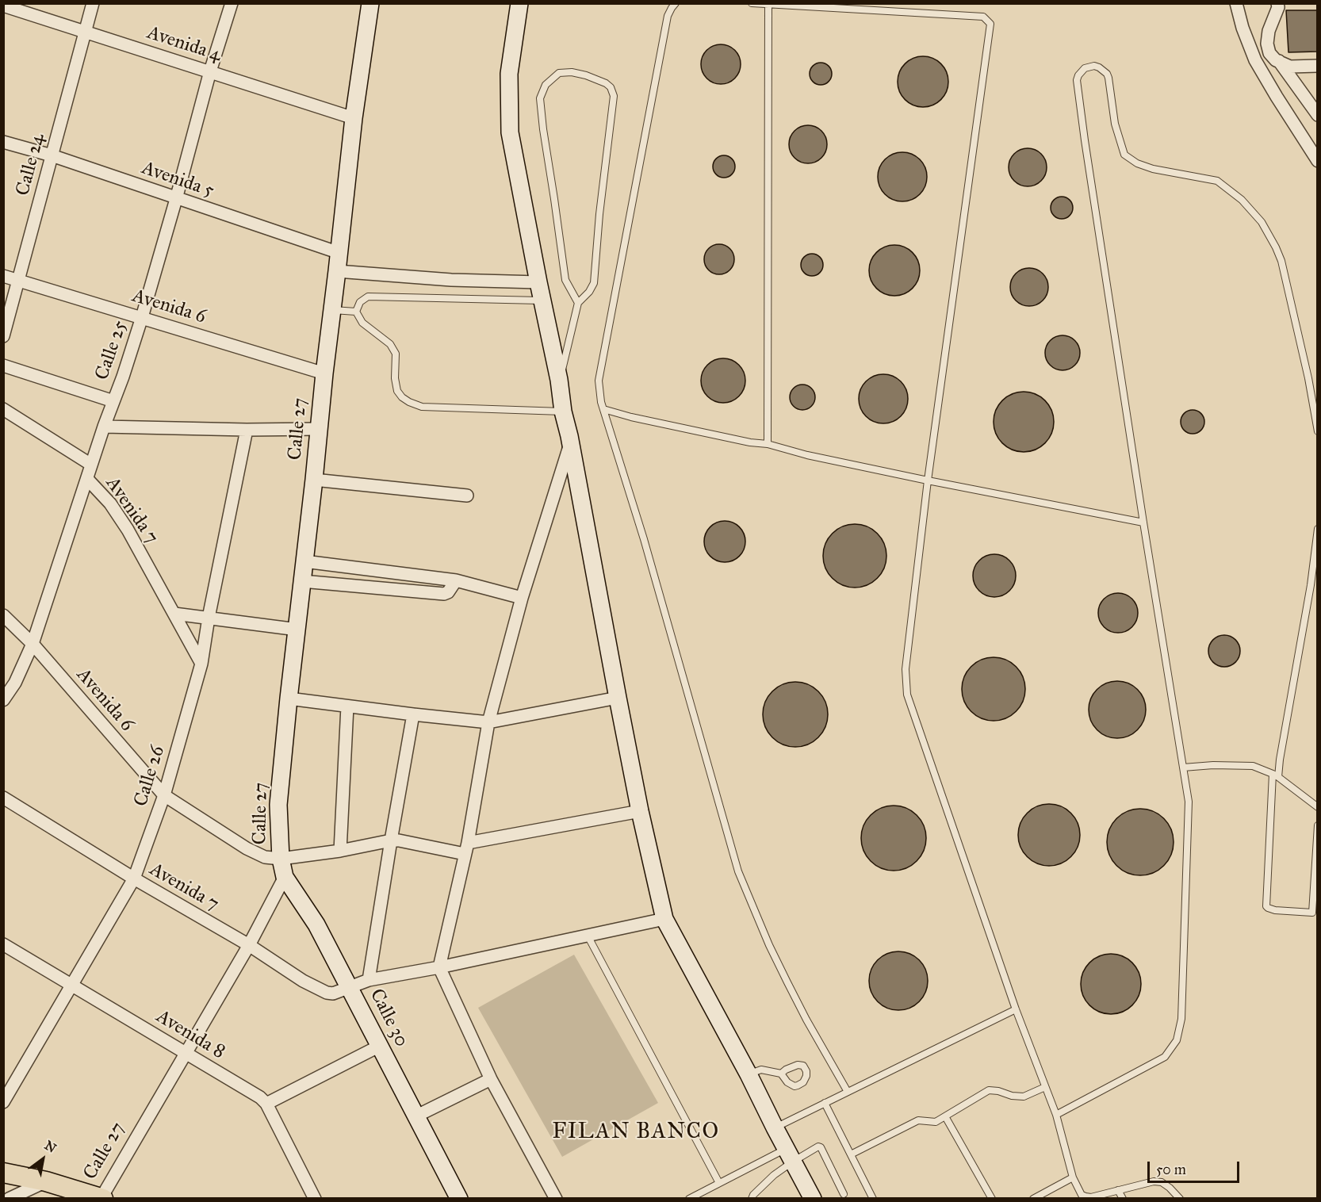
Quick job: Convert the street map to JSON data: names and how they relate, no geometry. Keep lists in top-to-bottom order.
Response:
{
  "streets": {
    "main road": ["Calle 27", "Calle 30"],
    "street": [
      "Avenida 4",
      "Calle 24",
      "Avenida 5",
      "Avenida 6",
      "Calle 25",
      "Avenida 7",
      "Calle 26",
      "Avenida 8"
    ]
  },
  "crossings": [
    ["Avenida 4", "Calle 24"],
    ["Avenida 4", "Calle 25"],
    ["Avenida 4", "Calle 27"],
    ["Calle 24", "Avenida 5"],
    ["Calle 24", "Avenida 6"],
    ["Avenida 5", "Calle 25"],
    ["Avenida 5", "Calle 27"],
    ["Avenida 6", "Calle 25"],
    ["Avenida 6", "Calle 27"],
    ["Avenida 6", "Calle 26"],
    ["Avenida 6", "Calle 30"],
    ["Calle 25", "Avenida 7"],
    ["Calle 27", "Avenida 7"],
    ["Calle 27", "Calle 30"],
    ["Calle 27", "Avenida 8"],
    ["Avenida 7", "Calle 26"],
    ["Avenida 7", "Calle 30"],
    ["Calle 26", "Avenida 8"]
  ],
  "districts": ["FILAN BANCO"],
  "scale_bar": "50 m",
  "north": "top right"
}
